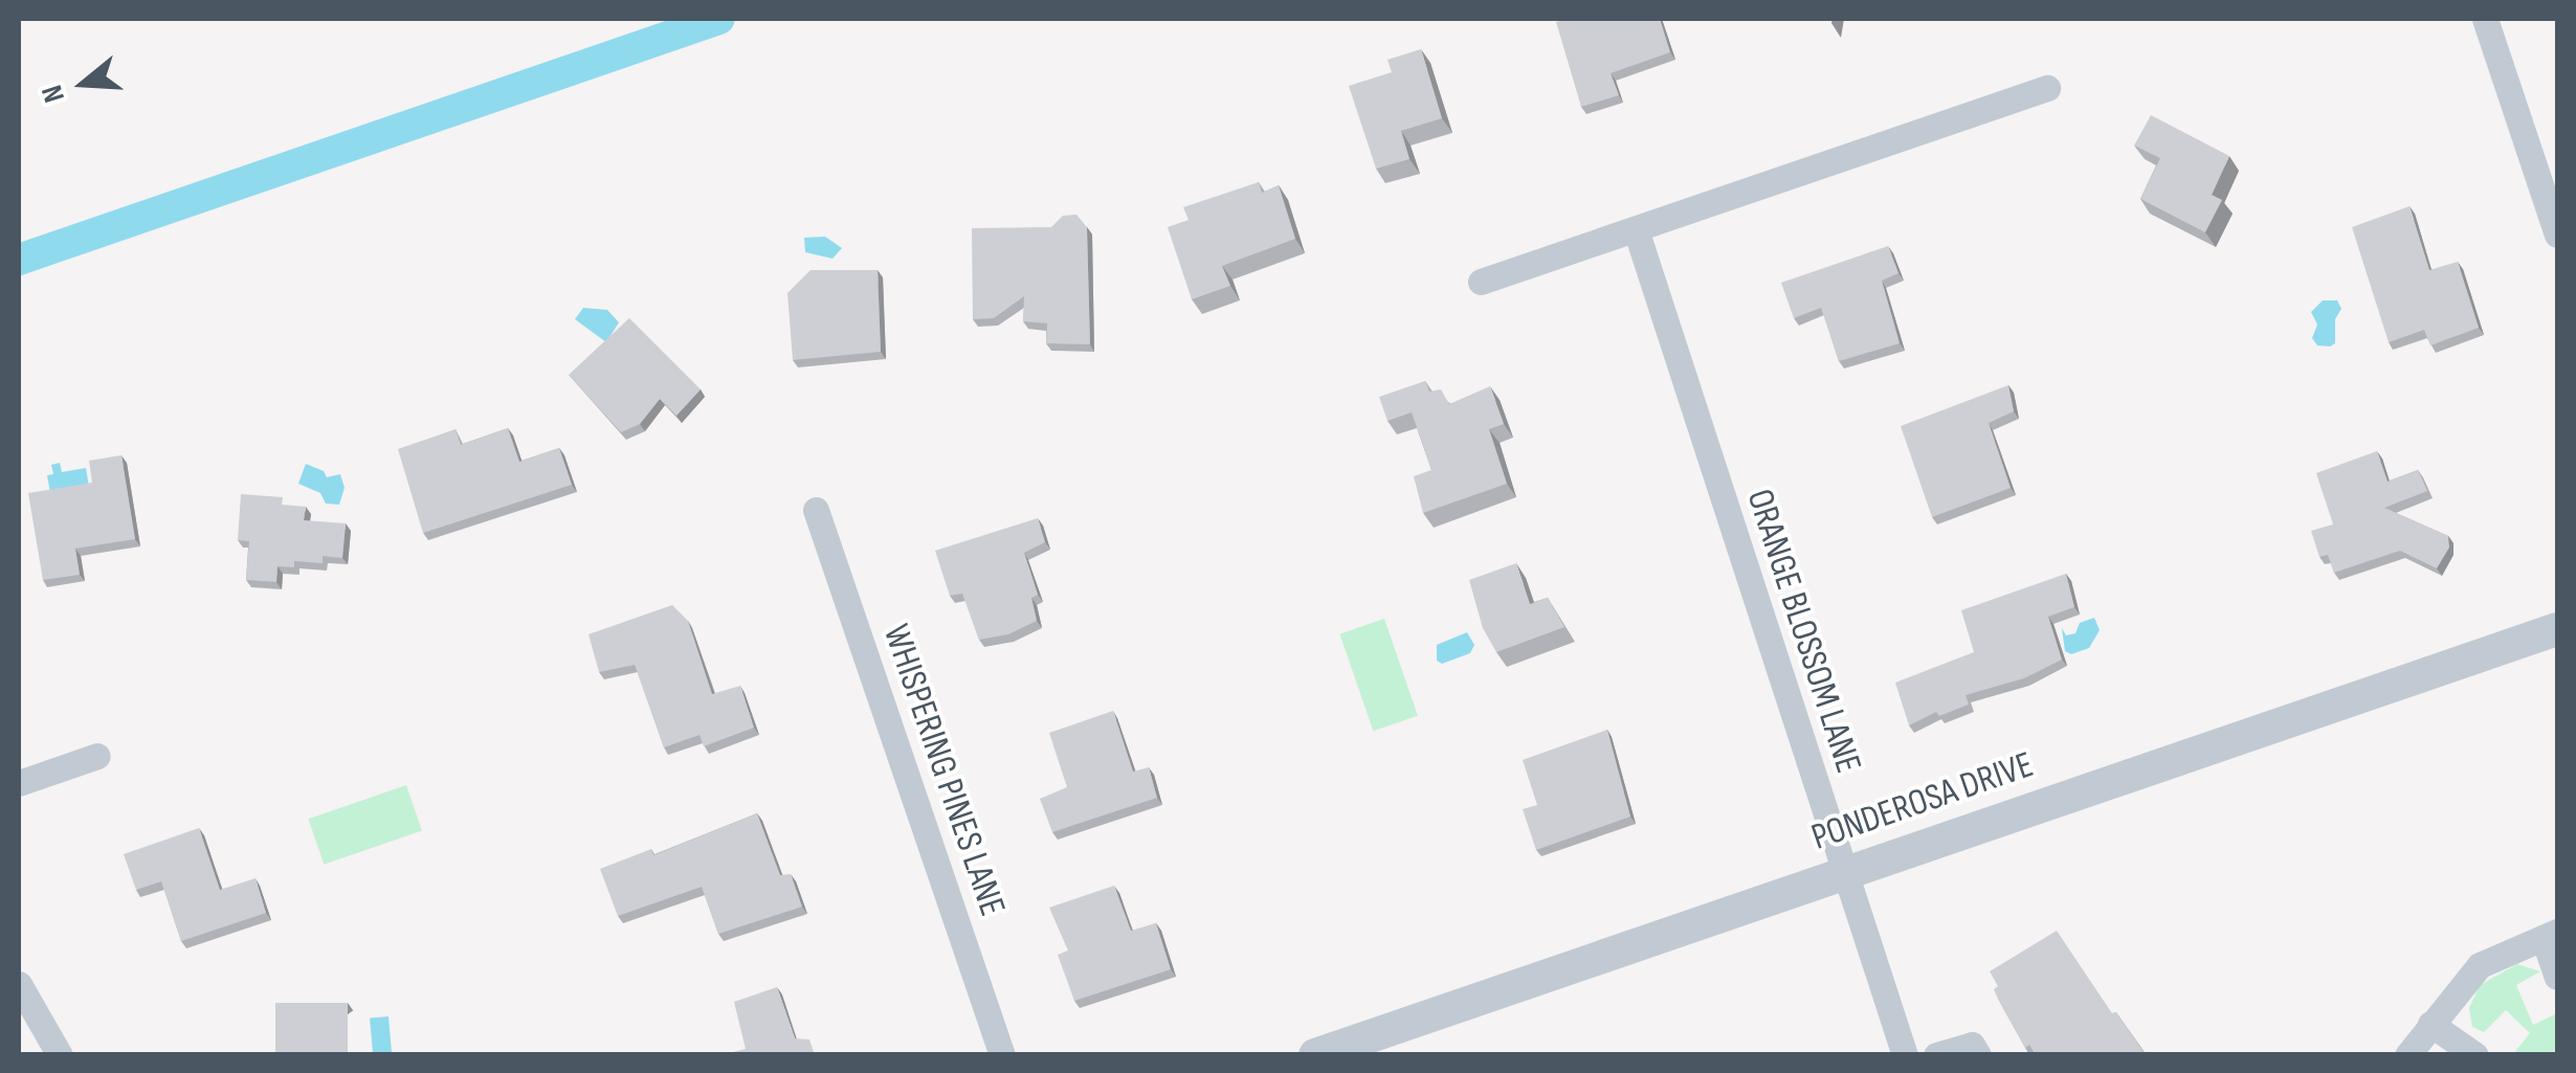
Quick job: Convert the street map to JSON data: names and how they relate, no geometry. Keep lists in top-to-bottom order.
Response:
{
  "streets": {
    "street": ["ORANGE BLOSSOM LANE", "WHISPERING PINES LANE", "PONDEROSA DRIVE"]
  },
  "crossings": [
    ["ORANGE BLOSSOM LANE", "PONDEROSA DRIVE"]
  ],
  "north": "left"
}
